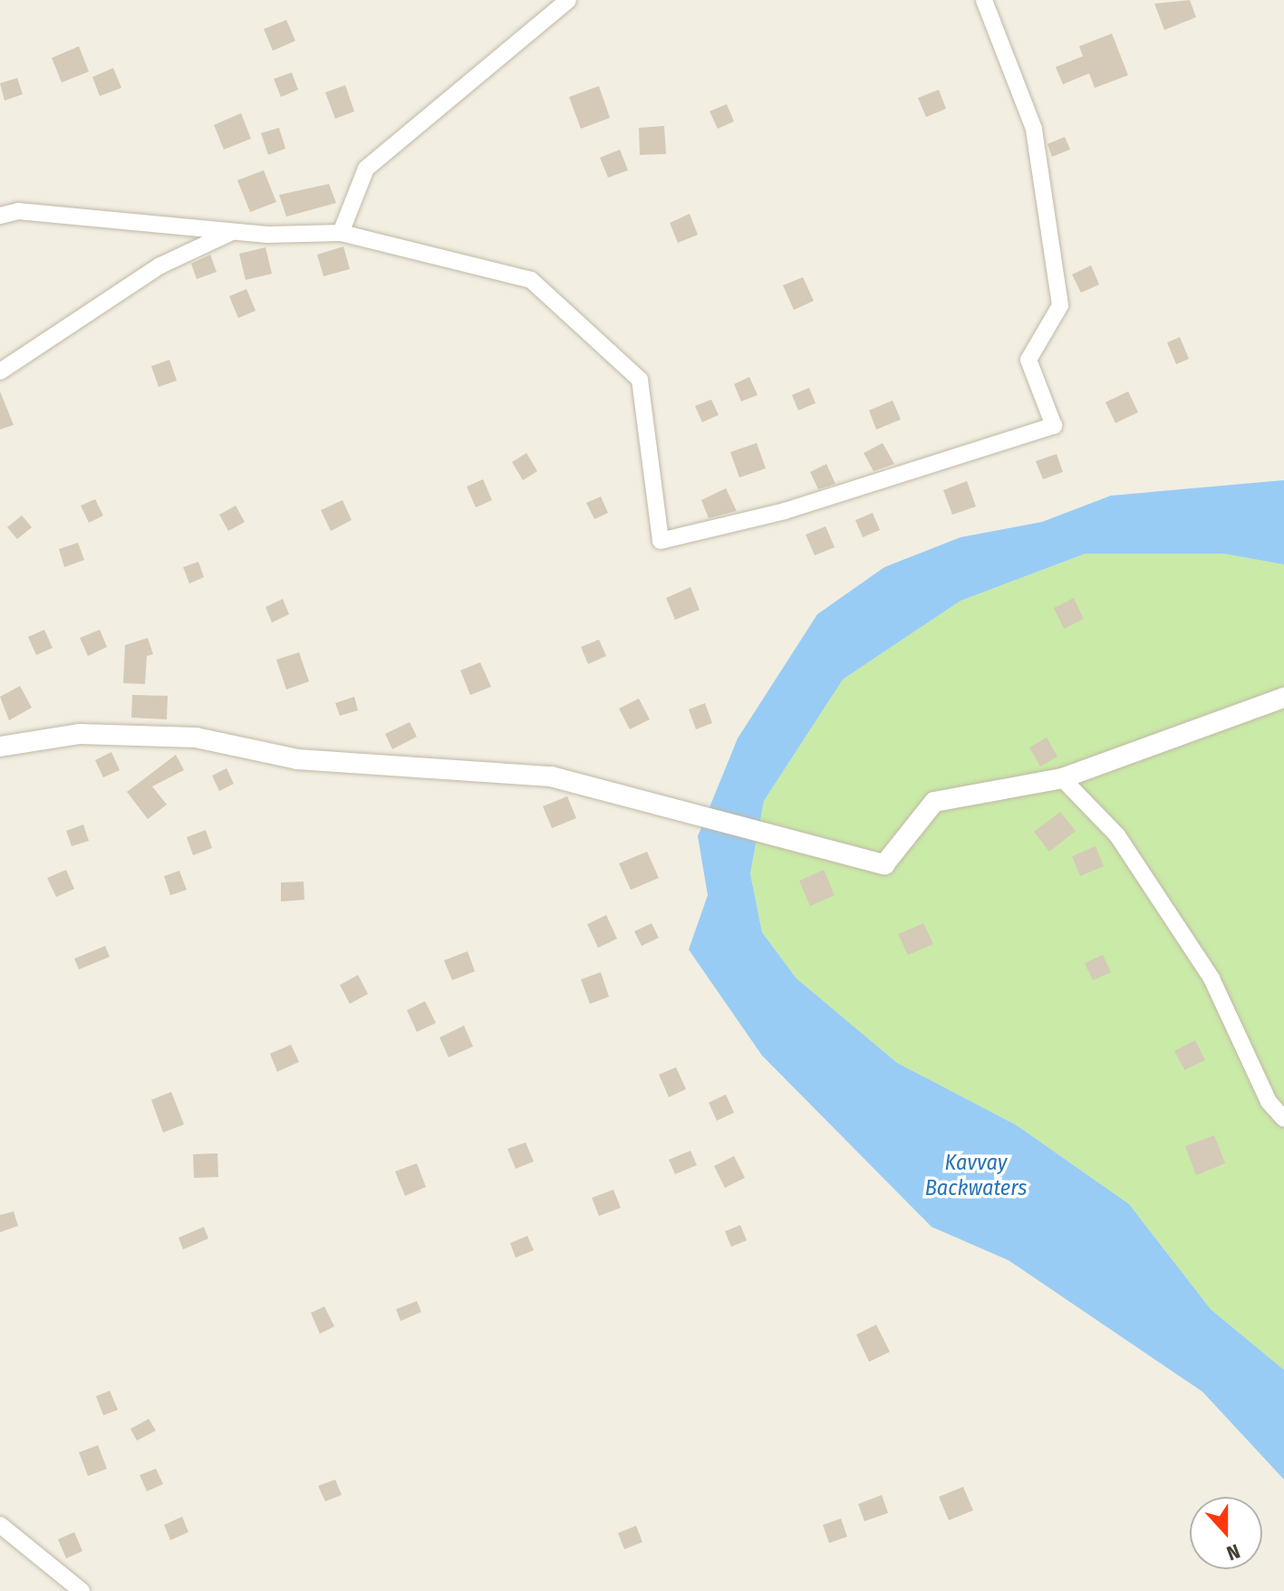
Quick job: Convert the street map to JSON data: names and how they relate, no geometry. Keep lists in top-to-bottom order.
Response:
{
  "water": ["Kavvay Backwaters"],
  "north": "bottom"
}
